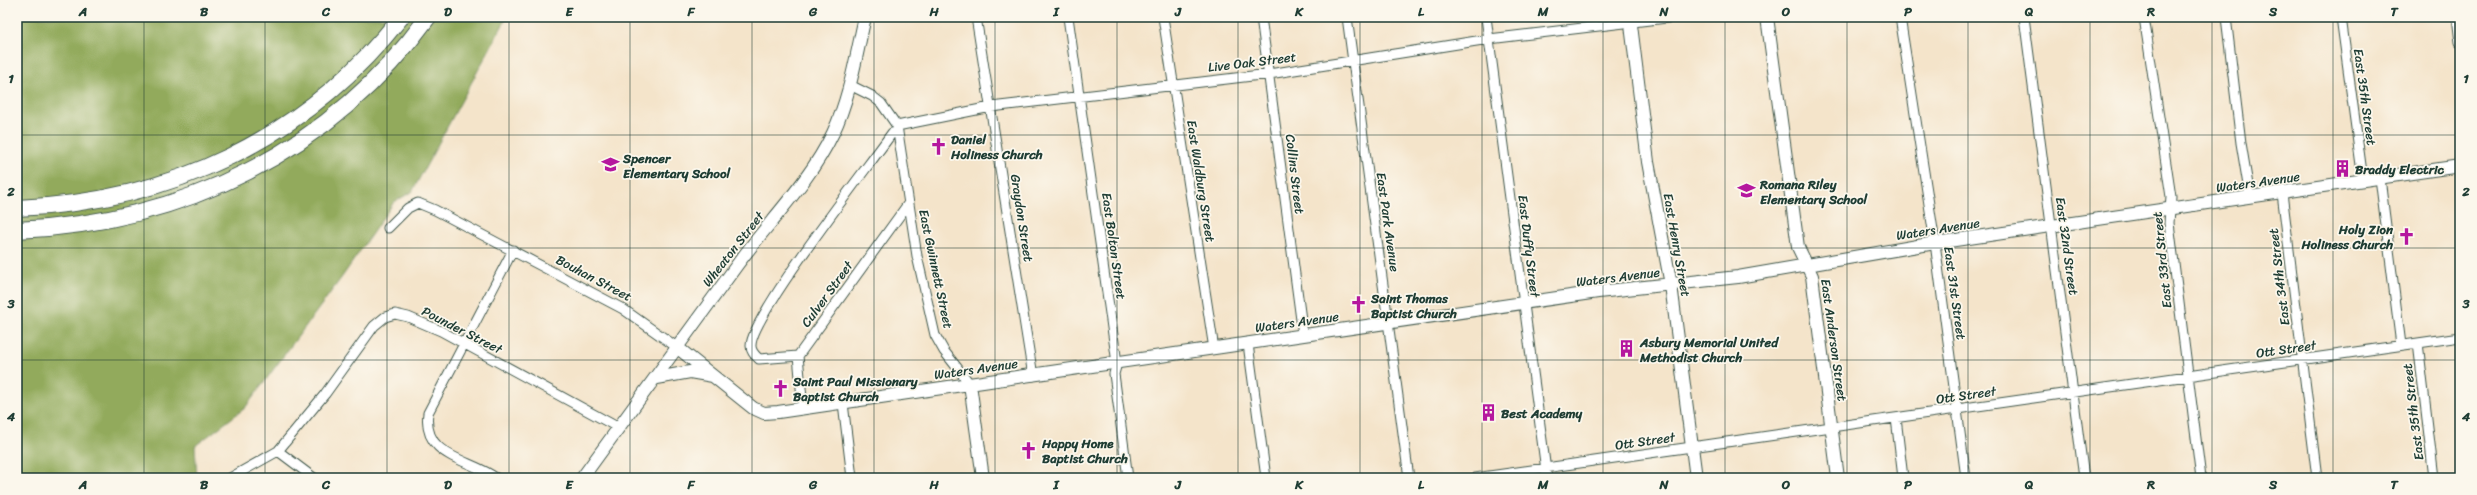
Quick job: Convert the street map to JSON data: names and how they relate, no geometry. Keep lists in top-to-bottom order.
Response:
{
  "streets": {
    "main road": [
      "Waters Avenue",
      "East Henry Street",
      "Wheaton Street",
      "Bouhan Street",
      "East Anderson Street"
    ],
    "street": [
      "Live Oak Street",
      "East 35th Street",
      "Collins Street",
      "East Waldburg Street",
      "Graydon Street",
      "East Park Avenue",
      "East Bolton Street",
      "East Duffy Street",
      "East 32nd Street",
      "East 33rd Street",
      "East Gwinnett Street",
      "East 34th Street",
      "East 31st Street",
      "Culver Street",
      "Pounder Street",
      "Ott Street"
    ]
  },
  "crossings": [
    ["Live Oak Street", "Collins Street"],
    ["Live Oak Street", "East Waldburg Street"],
    ["Live Oak Street", "Graydon Street"],
    ["Live Oak Street", "East Park Avenue"],
    ["Live Oak Street", "East Henry Street"],
    ["Live Oak Street", "East Bolton Street"],
    ["Live Oak Street", "East Duffy Street"],
    ["Live Oak Street", "East Gwinnett Street"],
    ["East 35th Street", "Waters Avenue"],
    ["East 35th Street", "Ott Street"],
    ["Collins Street", "Waters Avenue"],
    ["East Waldburg Street", "Waters Avenue"],
    ["Waters Avenue", "Graydon Street"],
    ["Waters Avenue", "East Park Avenue"],
    ["Waters Avenue", "East Henry Street"],
    ["Waters Avenue", "East Bolton Street"],
    ["Waters Avenue", "East Duffy Street"],
    ["Waters Avenue", "East 32nd Street"],
    ["Waters Avenue", "East 33rd Street"],
    ["Waters Avenue", "East Gwinnett Street"],
    ["Waters Avenue", "East 34th Street"],
    ["Waters Avenue", "Bouhan Street"],
    ["Waters Avenue", "East 31st Street"],
    ["Waters Avenue", "East Anderson Street"],
    ["East Henry Street", "Ott Street"],
    ["East Duffy Street", "Ott Street"],
    ["East 32nd Street", "Ott Street"],
    ["Wheaton Street", "Bouhan Street"],
    ["Wheaton Street", "Pounder Street"],
    ["East 33rd Street", "Ott Street"],
    ["East Gwinnett Street", "Culver Street"],
    ["East 34th Street", "Ott Street"],
    ["East 31st Street", "Ott Street"],
    ["East Anderson Street", "Ott Street"]
  ],
  "places": {
    "church": [
      "Daniel Holiness Church",
      "Holy Zion Holiness Church",
      "Saint Thomas Baptist Church",
      "Saint Paul Missionary Baptist Church",
      "Happy Home Baptist Church"
    ],
    "school or university": ["Spencer Elementary School", "Romana Riley Elementary School"],
    "building": ["Braddy Electric", "Asbury Memorial United Methodist Church", "Best Academy"]
  },
  "grid": {
    "columns": [
      "A",
      "B",
      "C",
      "D",
      "E",
      "F",
      "G",
      "H",
      "I",
      "J",
      "K",
      "L",
      "M",
      "N",
      "O",
      "P",
      "Q",
      "R",
      "S",
      "T"
    ],
    "rows": [
      "1",
      "2",
      "3",
      "4"
    ]
  }
}
